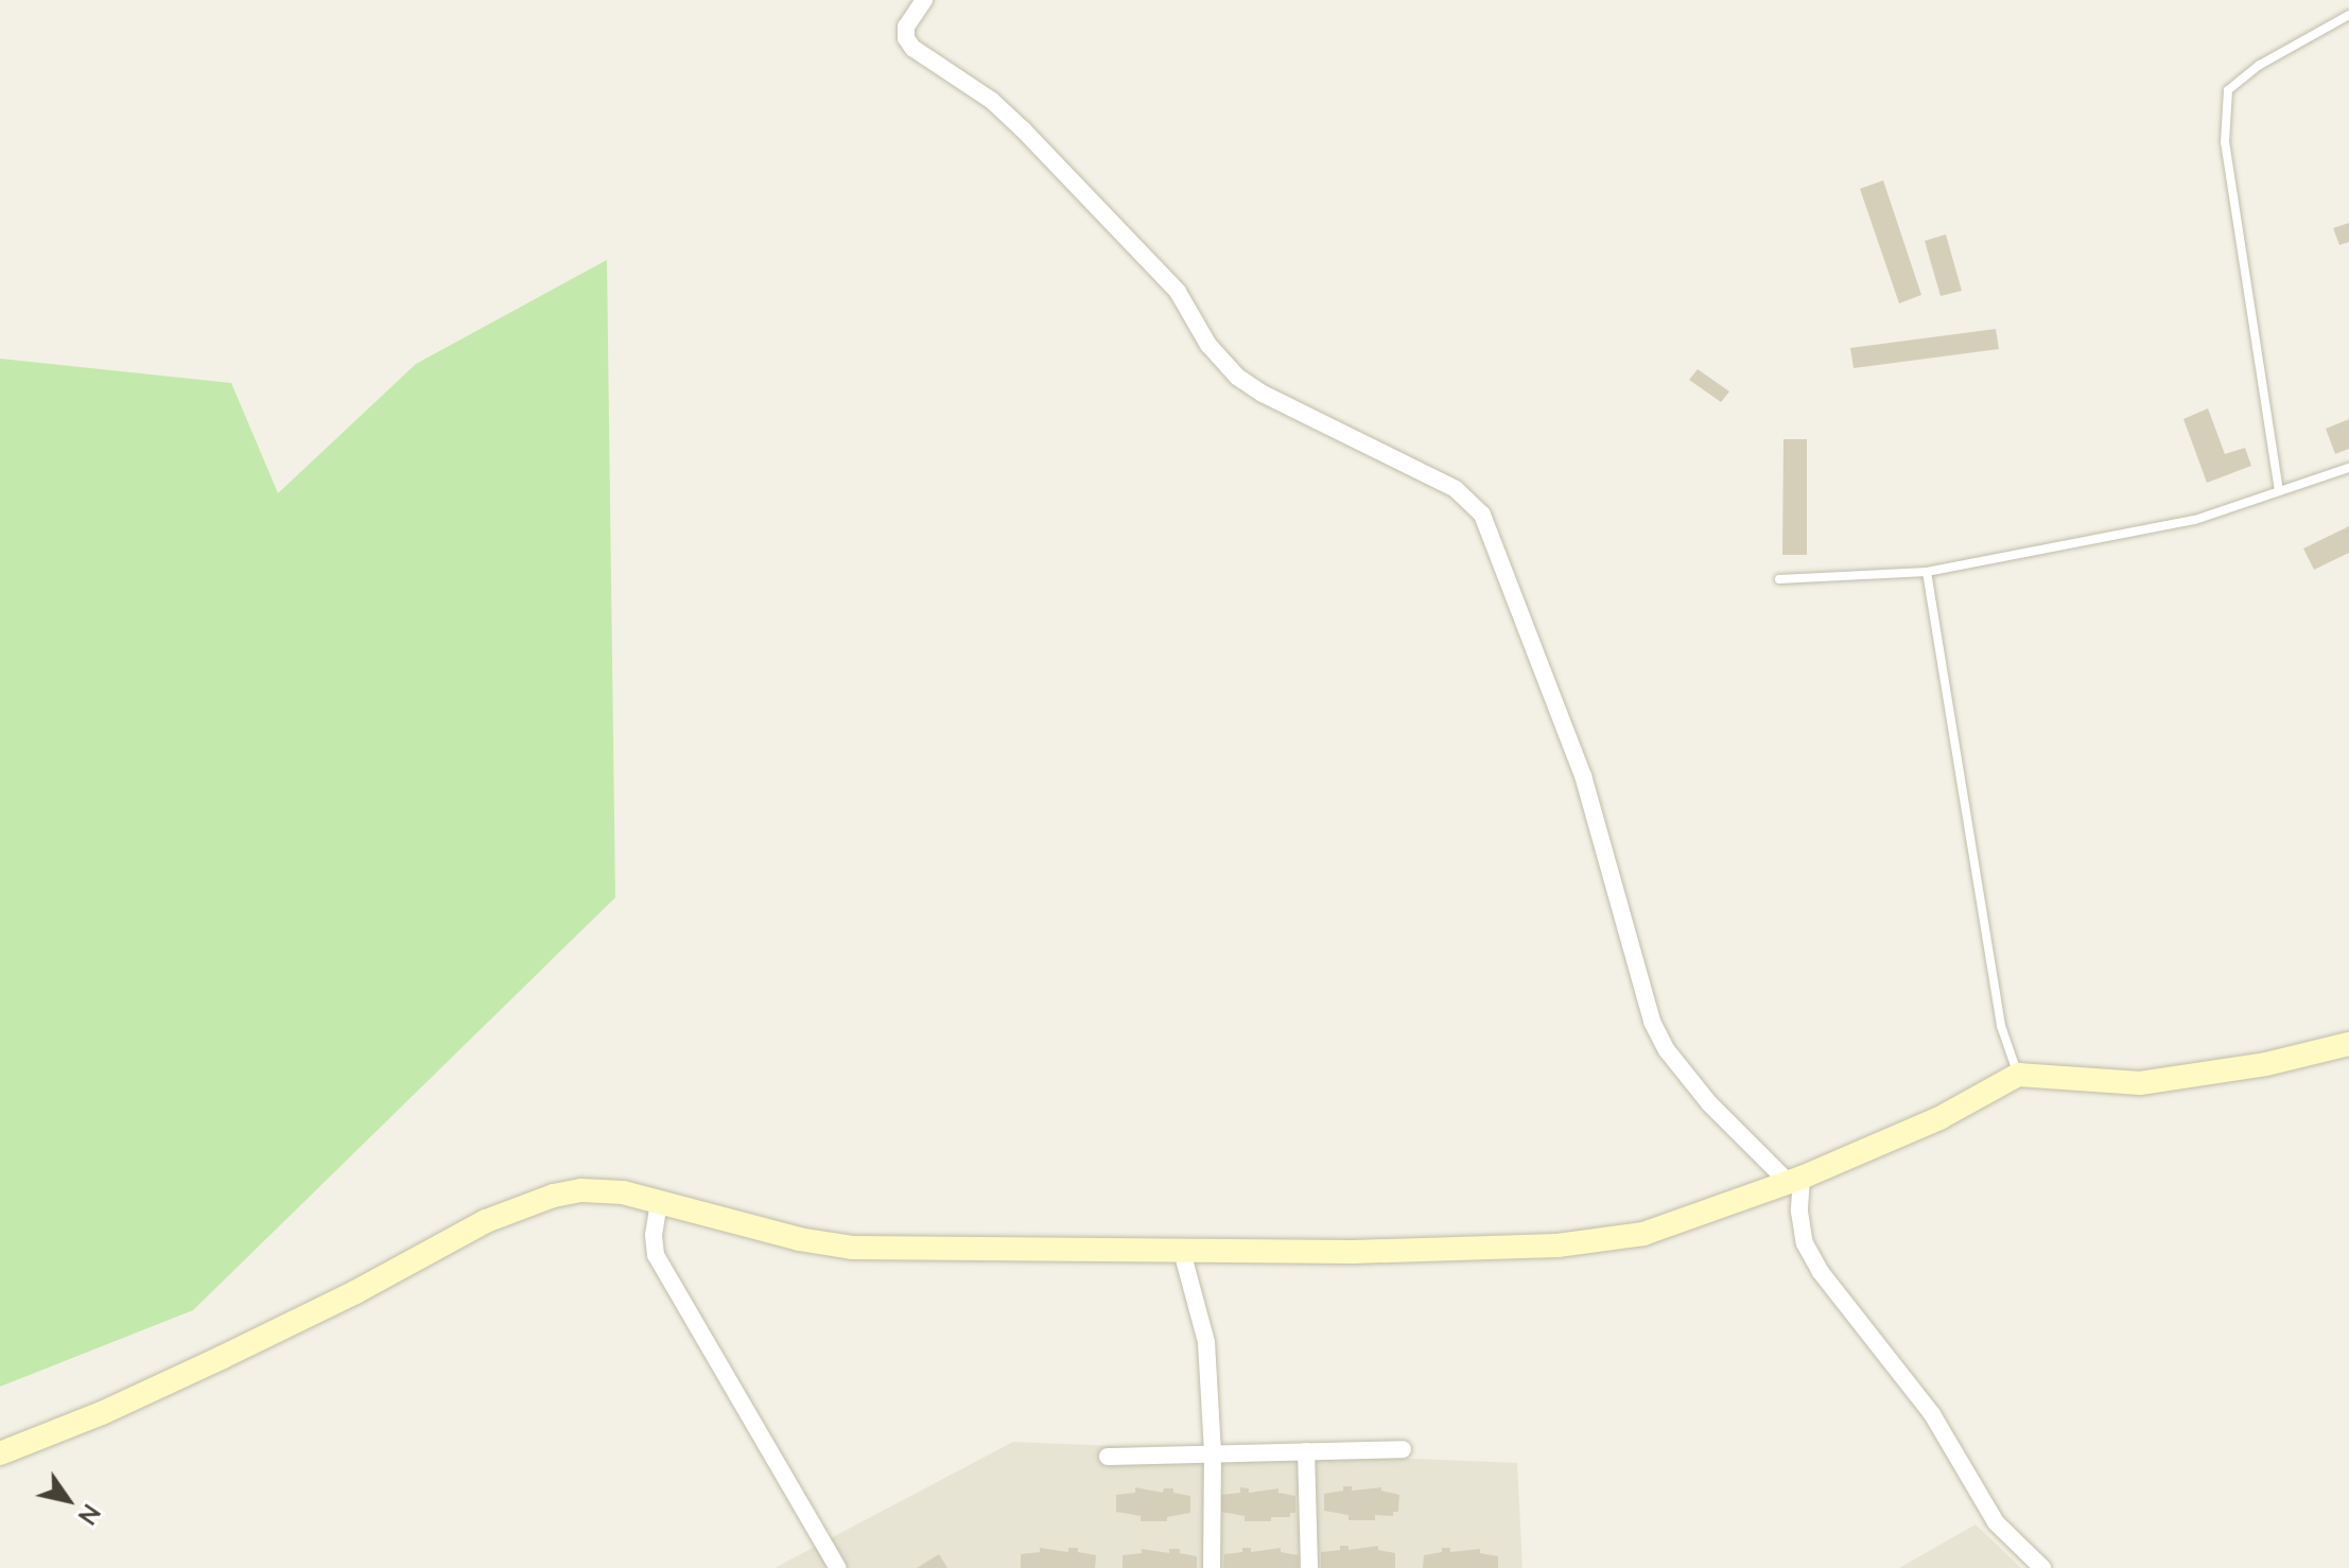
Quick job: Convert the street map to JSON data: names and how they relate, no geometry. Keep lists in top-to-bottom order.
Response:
{
  "north": "bottom right"
}
